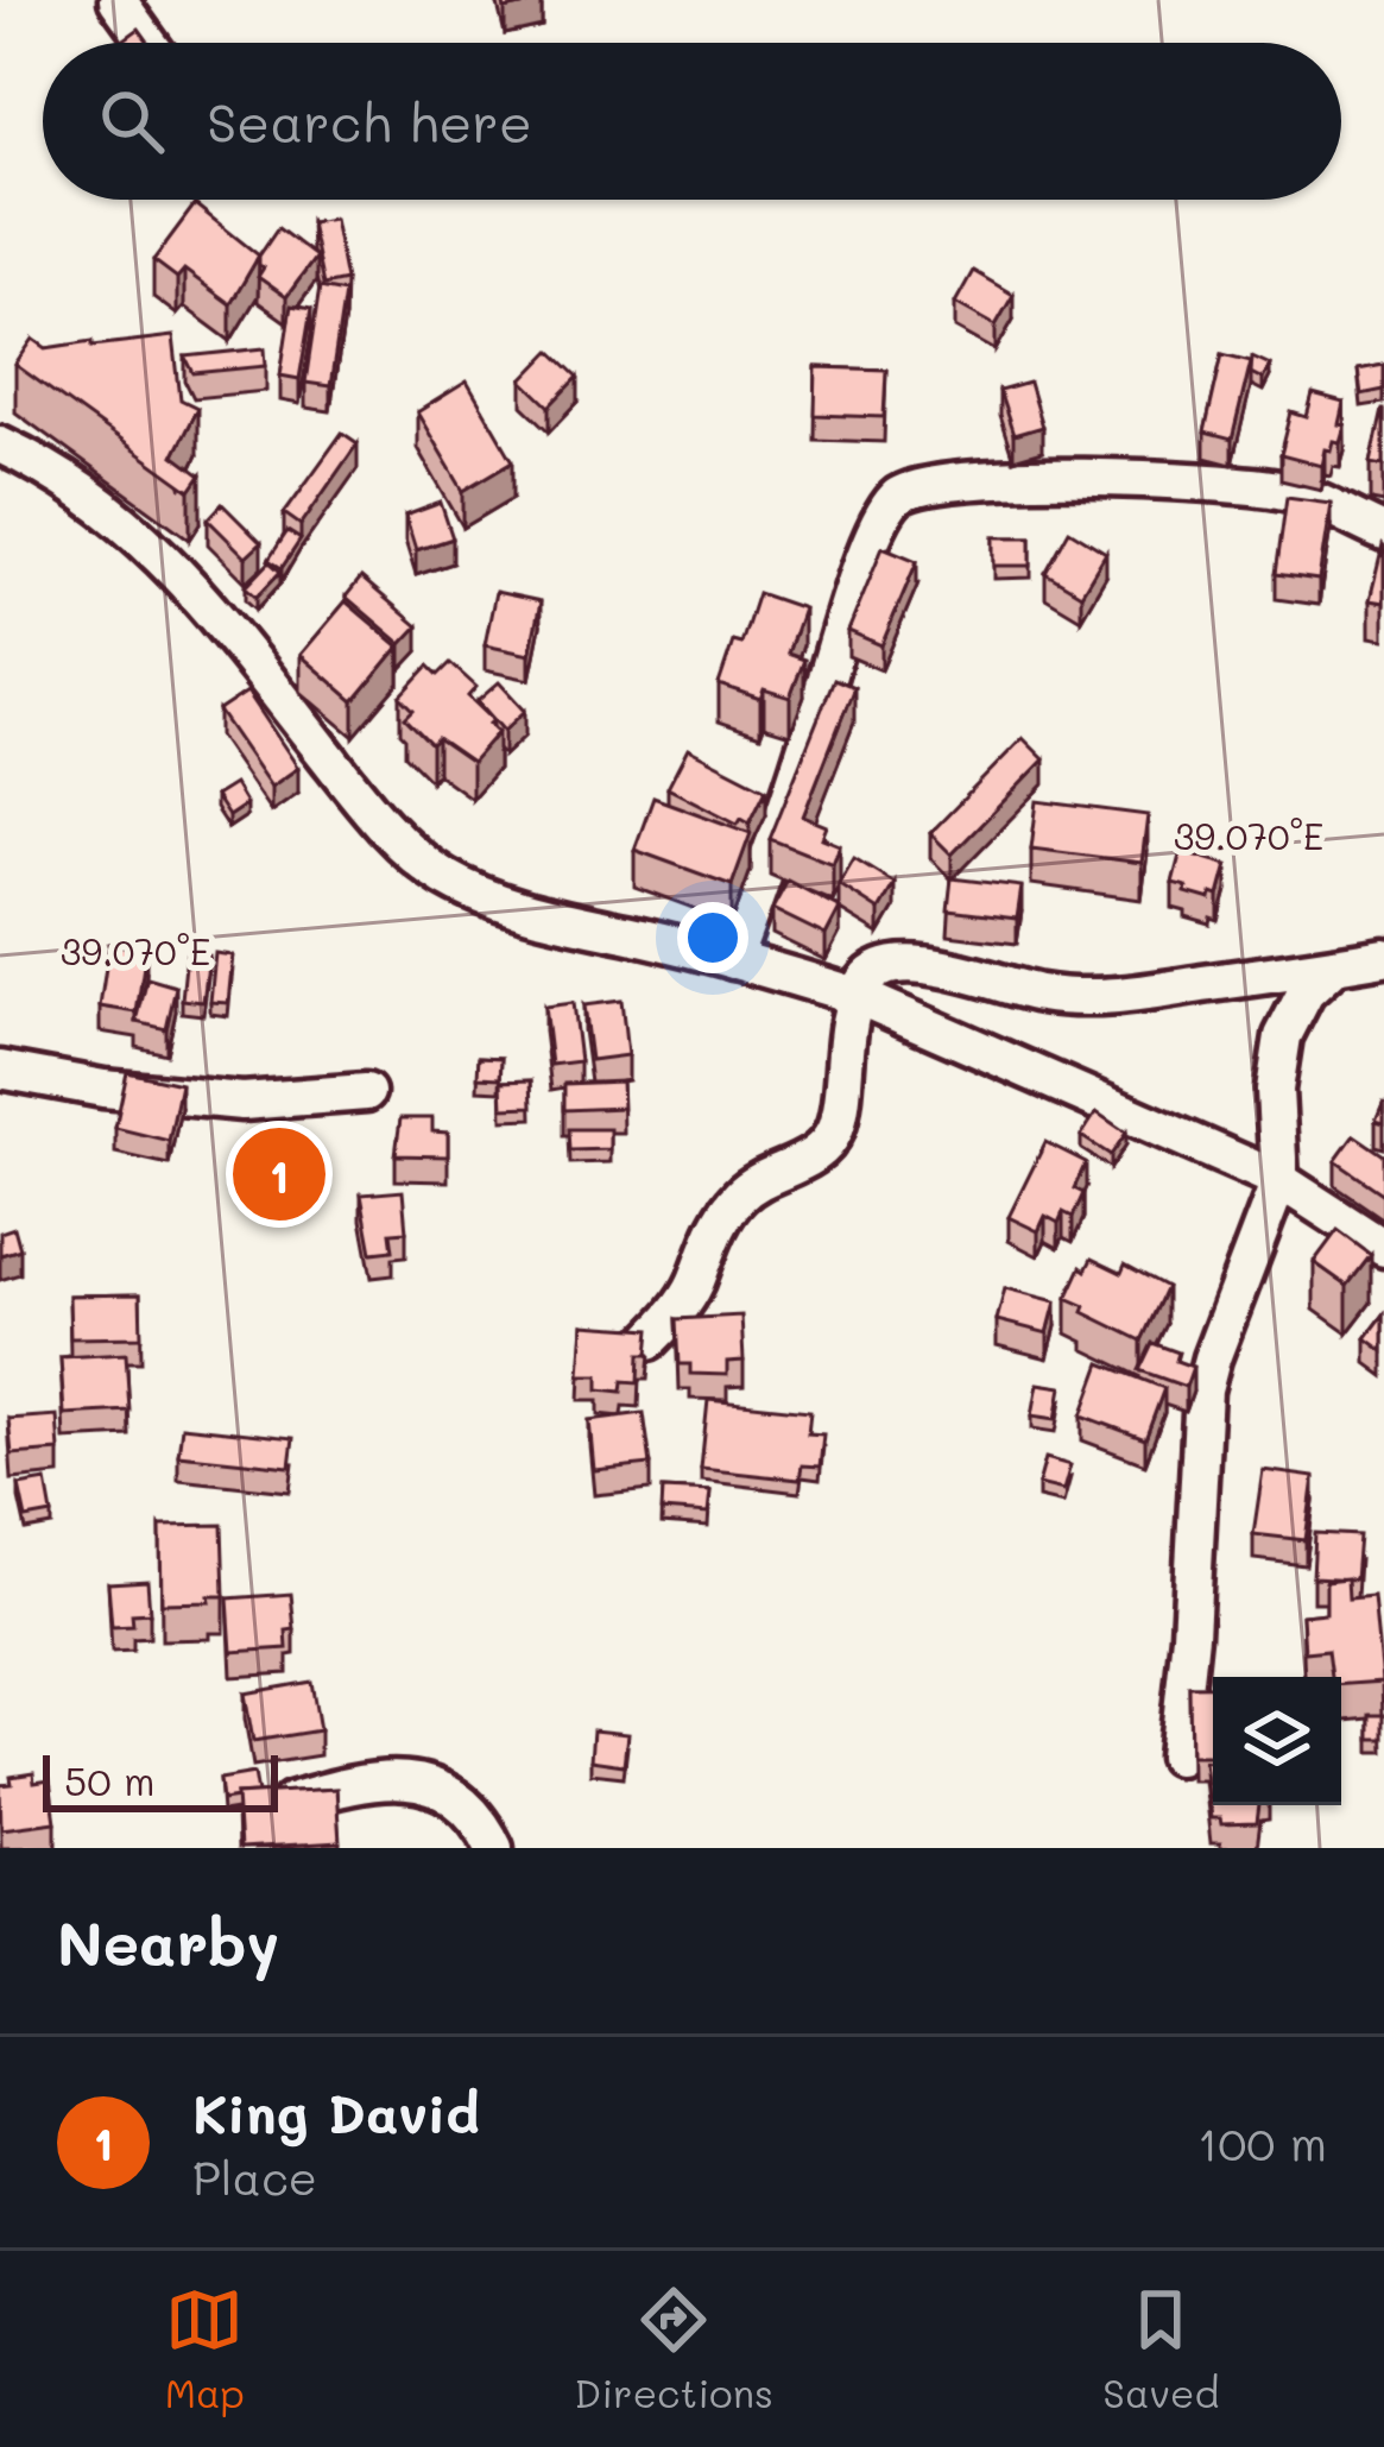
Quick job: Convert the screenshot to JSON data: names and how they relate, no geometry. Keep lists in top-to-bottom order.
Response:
{
  "scale_bar": "50 m",
  "page": {
    "search": "Search here",
    "pins": "1",
    "scale": "50 m",
    "heading": "Nearby",
    "list": [
      {
        "mark": "1",
        "name": "King David",
        "note": "Place",
        "value": "100 m"
      }
    ],
    "nav": ["Map", "Directions", "Saved"]
  },
  "coordinates": ["39.070°E"]
}
